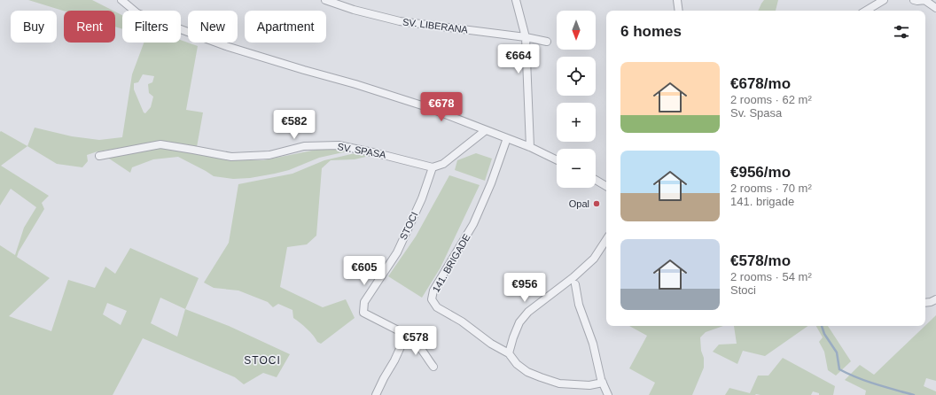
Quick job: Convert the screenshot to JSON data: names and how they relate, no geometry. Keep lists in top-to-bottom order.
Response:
{
  "streets": {
    "street": [
      "SV. LIBERANA",
      "SV. SPASA",
      "STOCI",
      "141. BRIGADE"
    ]
  },
  "crossings": [
    ["SV. SPASA", "STOCI"]
  ],
  "districts": ["STOCI"],
  "places": ["Opal"],
  "north": "bottom",
  "page": {
    "map_buttons": ["+", "−"],
    "chip": [
      "Buy",
      "Rent",
      "Filters",
      "New",
      "Apartment"
    ],
    "heading": "6 homes",
    "price": [
      "€664",
      "€678",
      "€582",
      "€605",
      "€956",
      "€578"
    ],
    "list": [
      {
        "name": "€678/mo",
        "note": "2 rooms · 62 m² · Sv. Spasa"
      },
      {
        "name": "€956/mo",
        "note": "2 rooms · 70 m² · 141. brigade"
      },
      {
        "name": "€578/mo",
        "note": "2 rooms · 54 m² · Stoci"
      }
    ]
  }
}
